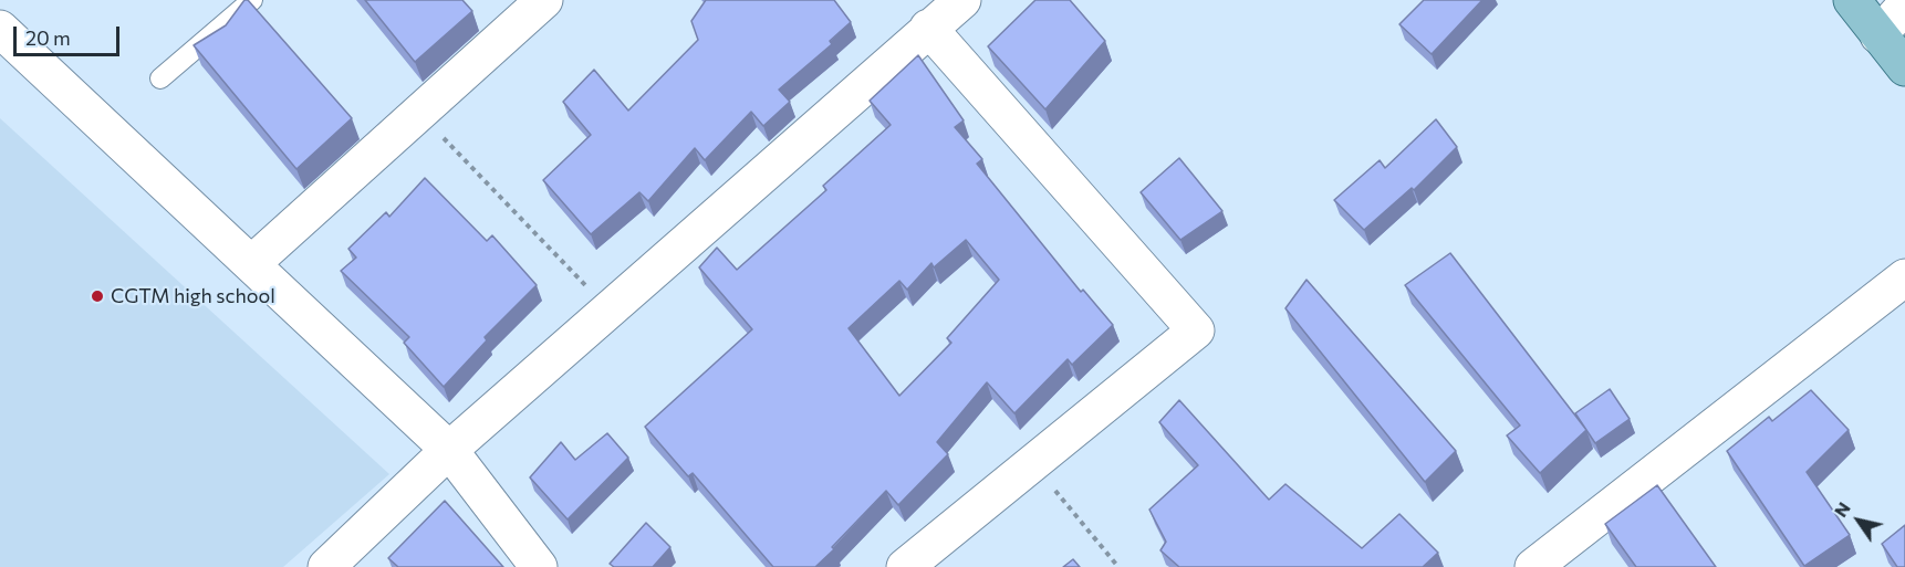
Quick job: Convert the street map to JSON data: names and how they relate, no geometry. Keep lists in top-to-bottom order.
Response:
{
  "places": ["CGTM high school"],
  "scale_bar": "20 m",
  "north": "top left"
}
